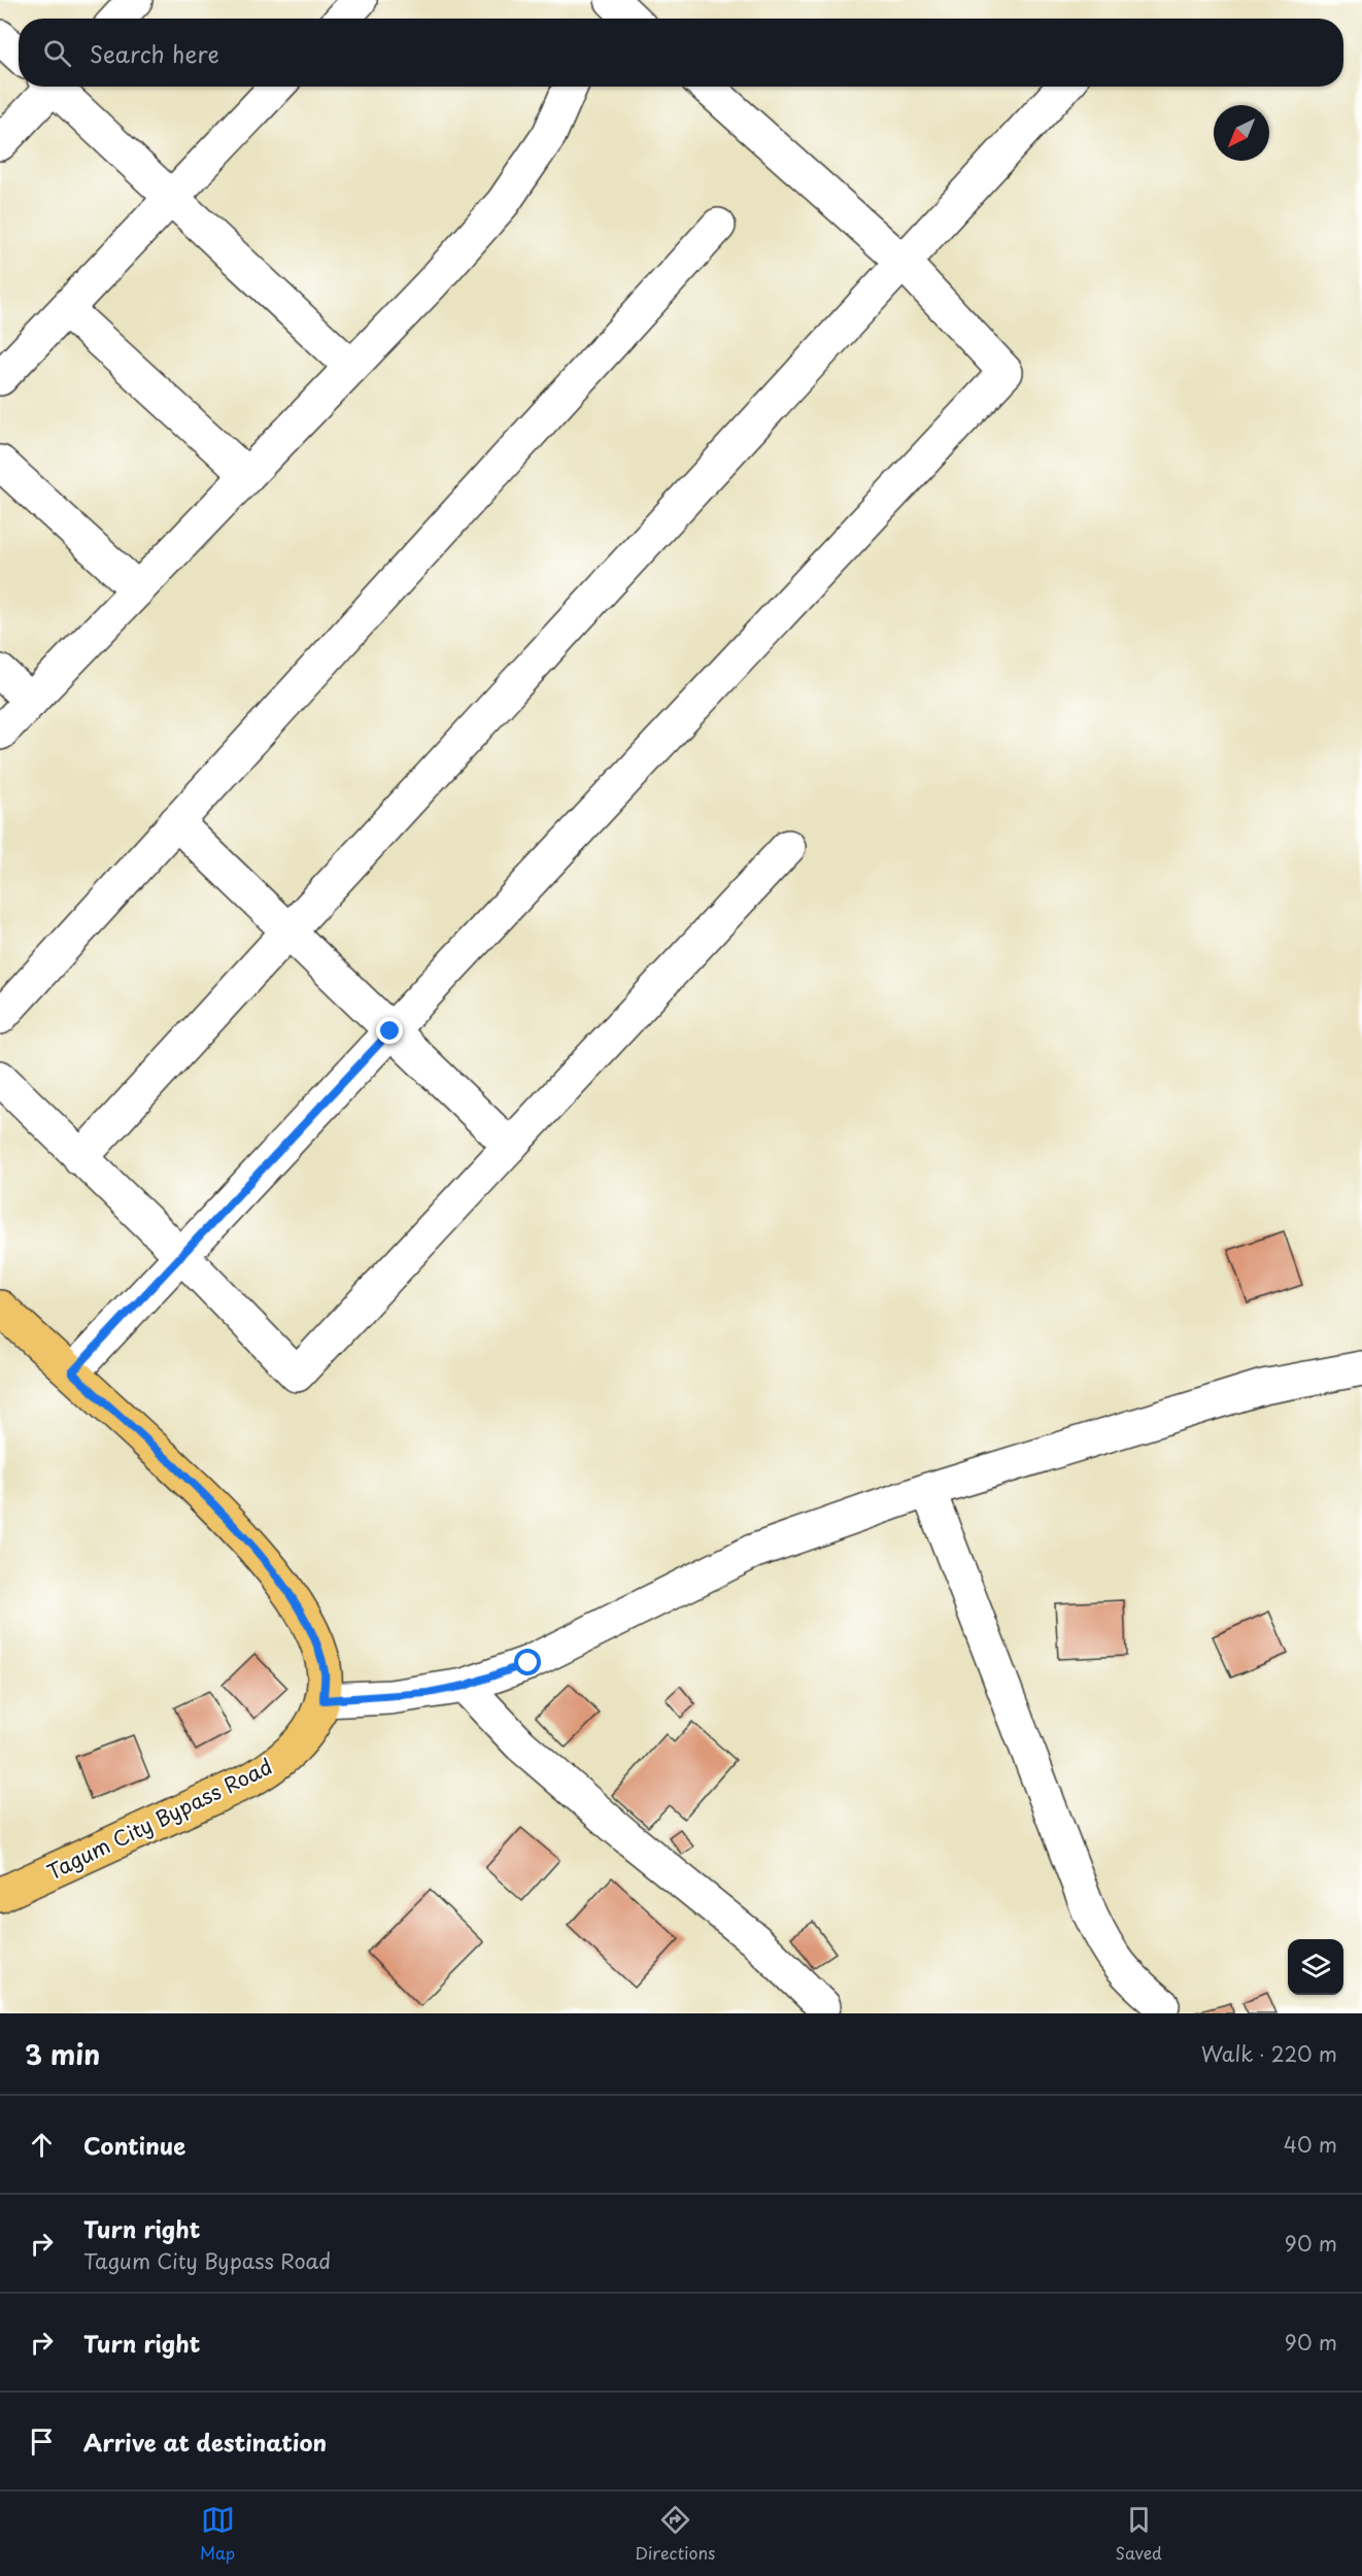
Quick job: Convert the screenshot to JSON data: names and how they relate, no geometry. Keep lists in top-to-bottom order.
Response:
{
  "streets": {
    "main road": ["Tagum City Bypass Road"]
  },
  "north": "bottom left",
  "page": {
    "search": "Search here",
    "heading": ["3 min", "Walk · 220 m"],
    "list": [
      ["Continue", "40 m"],
      ["Turn right", "Tagum City Bypass Road", "90 m"],
      ["Turn right", "90 m"],
      "Arrive at destination"
    ],
    "nav": ["Map", "Directions", "Saved"]
  }
}
